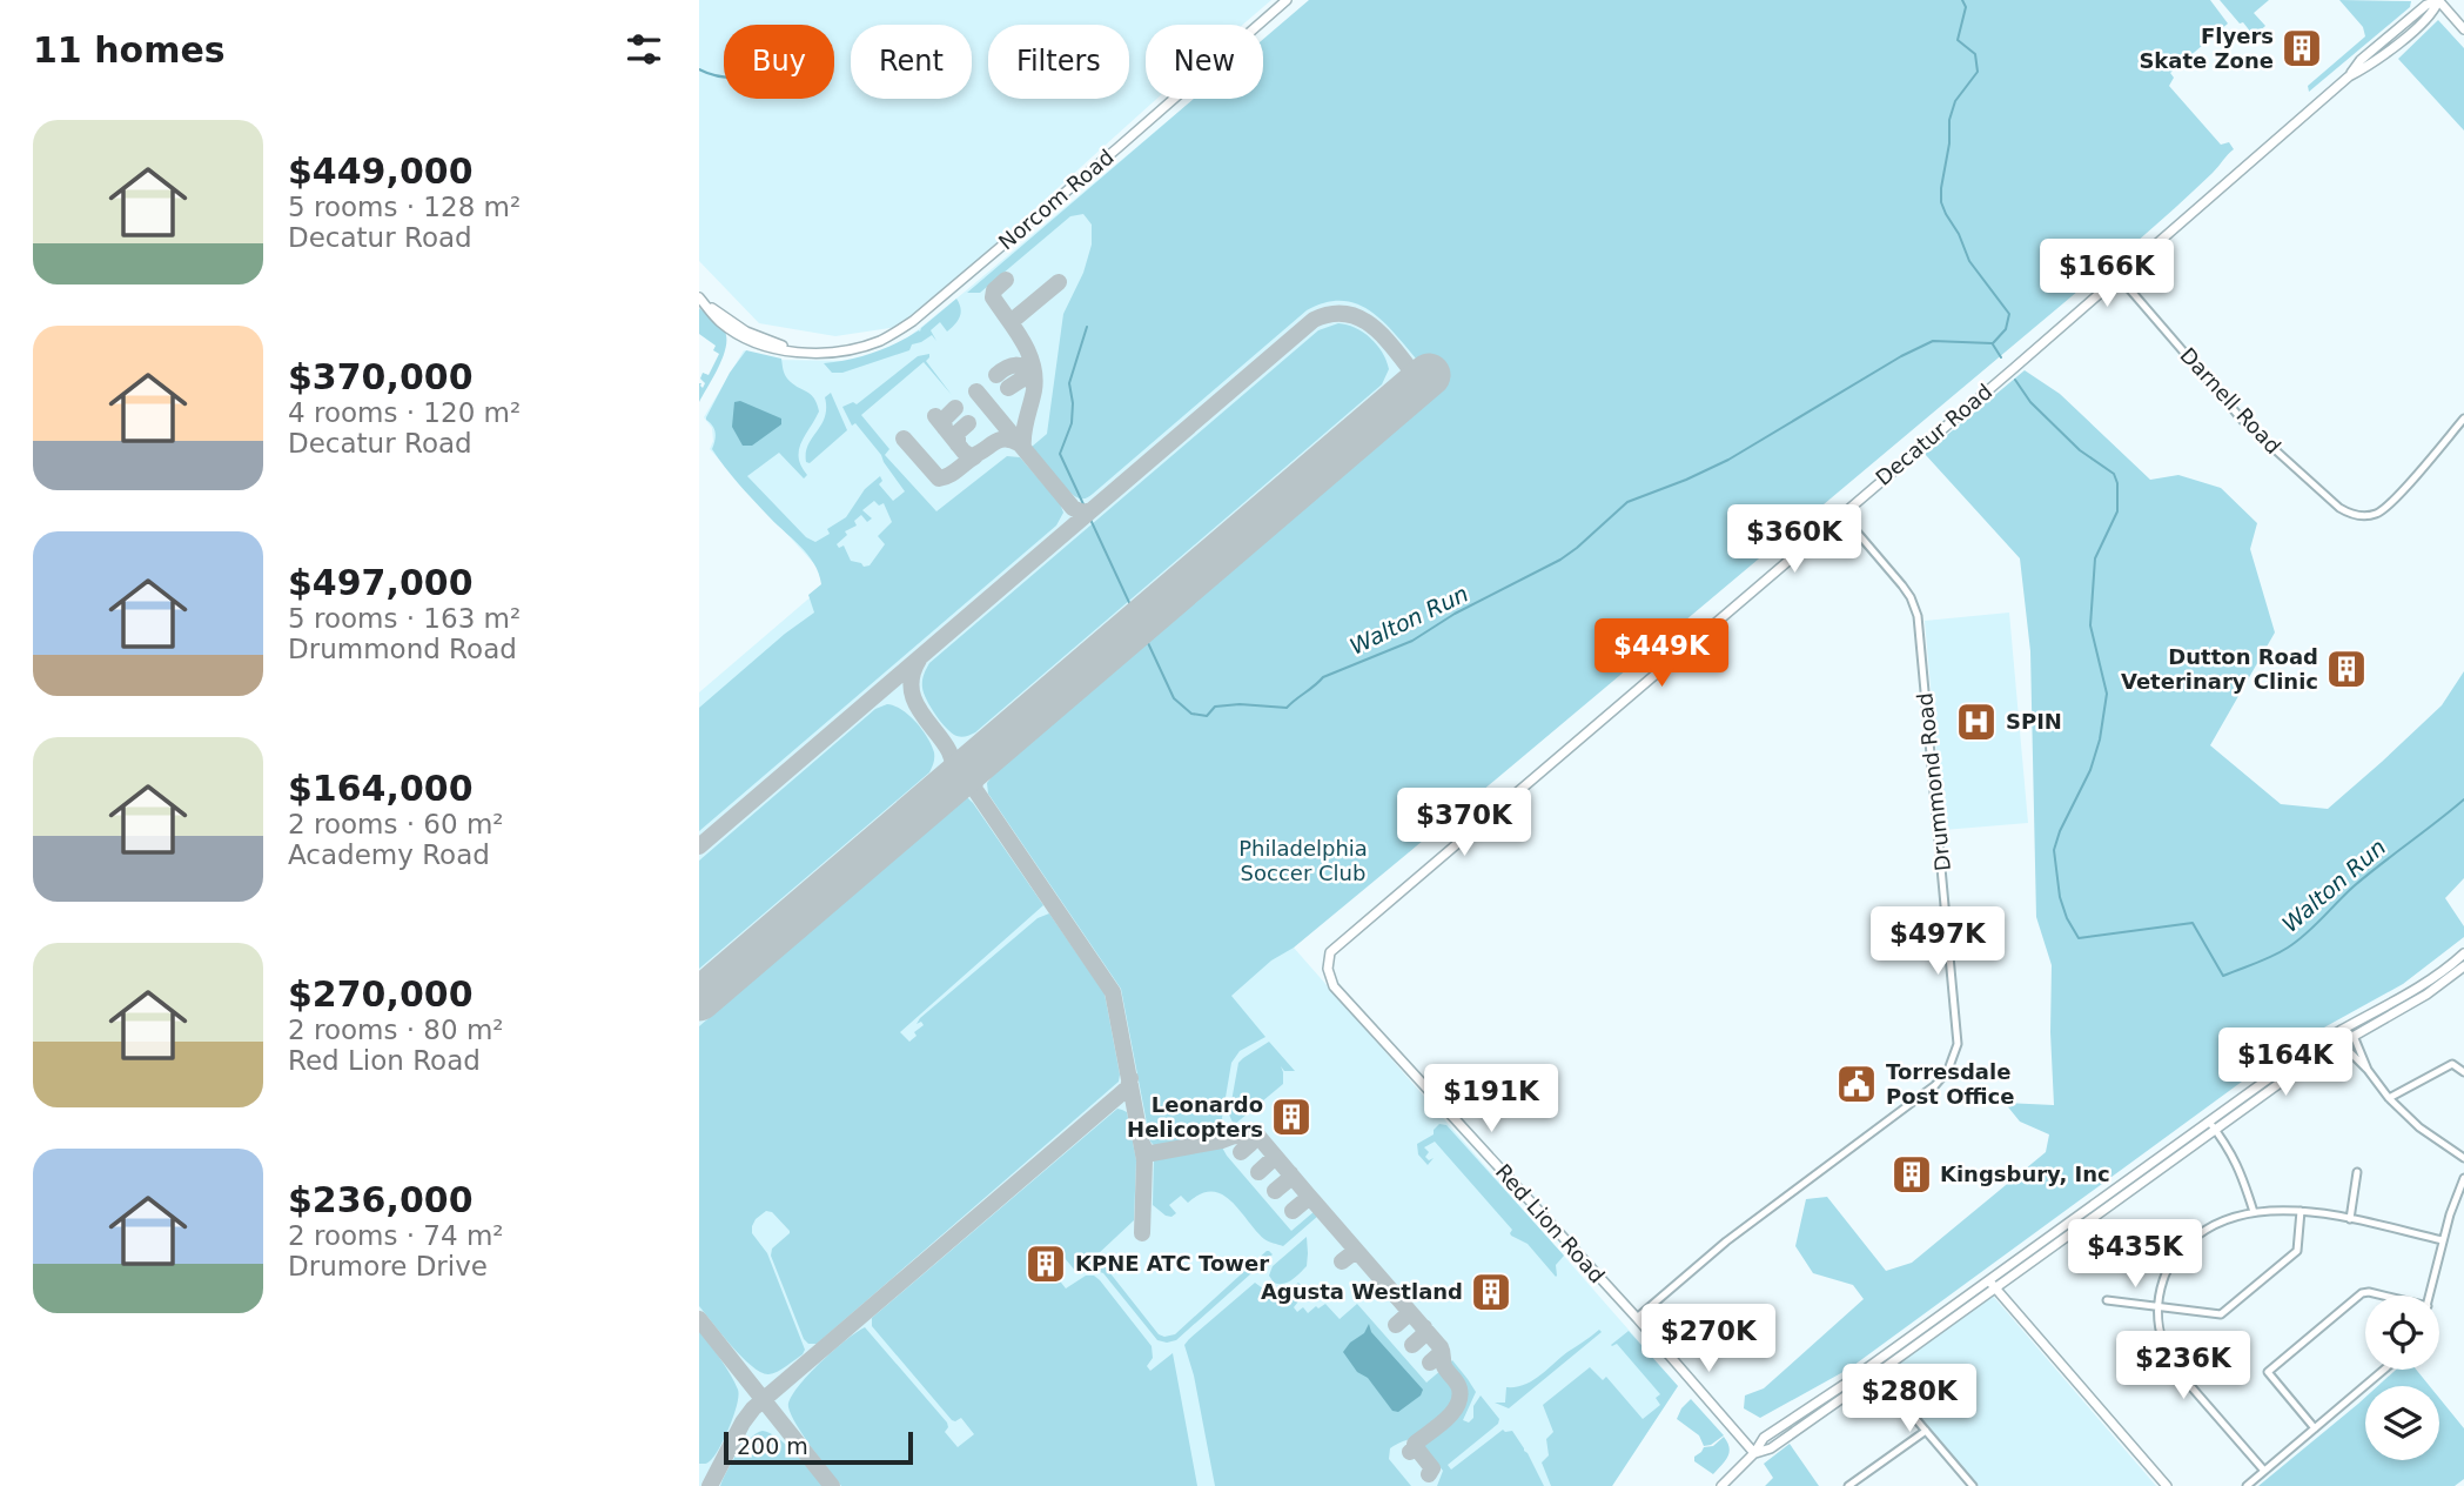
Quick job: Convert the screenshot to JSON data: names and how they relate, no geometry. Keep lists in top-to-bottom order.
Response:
{
  "streets": {
    "street": [
      "Norcom Road",
      "Darnell Road",
      "Decatur Road",
      "Drummond Road",
      "Red Lion Road"
    ]
  },
  "crossings": [
    ["Darnell Road", "Decatur Road"],
    ["Decatur Road", "Drummond Road"],
    ["Decatur Road", "Red Lion Road"],
    ["Drummond Road", "Red Lion Road"]
  ],
  "water": ["Walton Run"],
  "parks": ["Philadelphia Soccer Club"],
  "places": {
    "building": [
      "Flyers Skate Zone",
      "Dutton Road Veterinary Clinic",
      "Leonardo Helicopters",
      "Kingsbury, Inc",
      "KPNE ATC Tower",
      "Agusta Westland"
    ],
    "hospital": ["SPIN"],
    "public building": ["Torresdale Post Office"]
  },
  "scale_bar": "200 m",
  "page": {
    "heading": "11 homes",
    "chip": [
      "Buy",
      "Rent",
      "Filters",
      "New"
    ],
    "list": [
      {
        "name": "$449,000",
        "note": "5 rooms · 128 m² · Decatur Road"
      },
      {
        "name": "$370,000",
        "note": "4 rooms · 120 m² · Decatur Road"
      },
      {
        "name": "$497,000",
        "note": "5 rooms · 163 m² · Drummond Road"
      },
      {
        "name": "$164,000",
        "note": "2 rooms · 60 m² · Academy Road"
      },
      {
        "name": "$270,000",
        "note": "2 rooms · 80 m² · Red Lion Road"
      },
      {
        "name": "$236,000",
        "note": "2 rooms · 74 m² · Drumore Drive"
      }
    ],
    "price": [
      "$166K",
      "$360K",
      "$449K",
      "$370K",
      "$497K",
      "$164K",
      "$191K",
      "$435K",
      "$270K",
      "$236K",
      "$280K"
    ],
    "scale": "200 m"
  }
}
